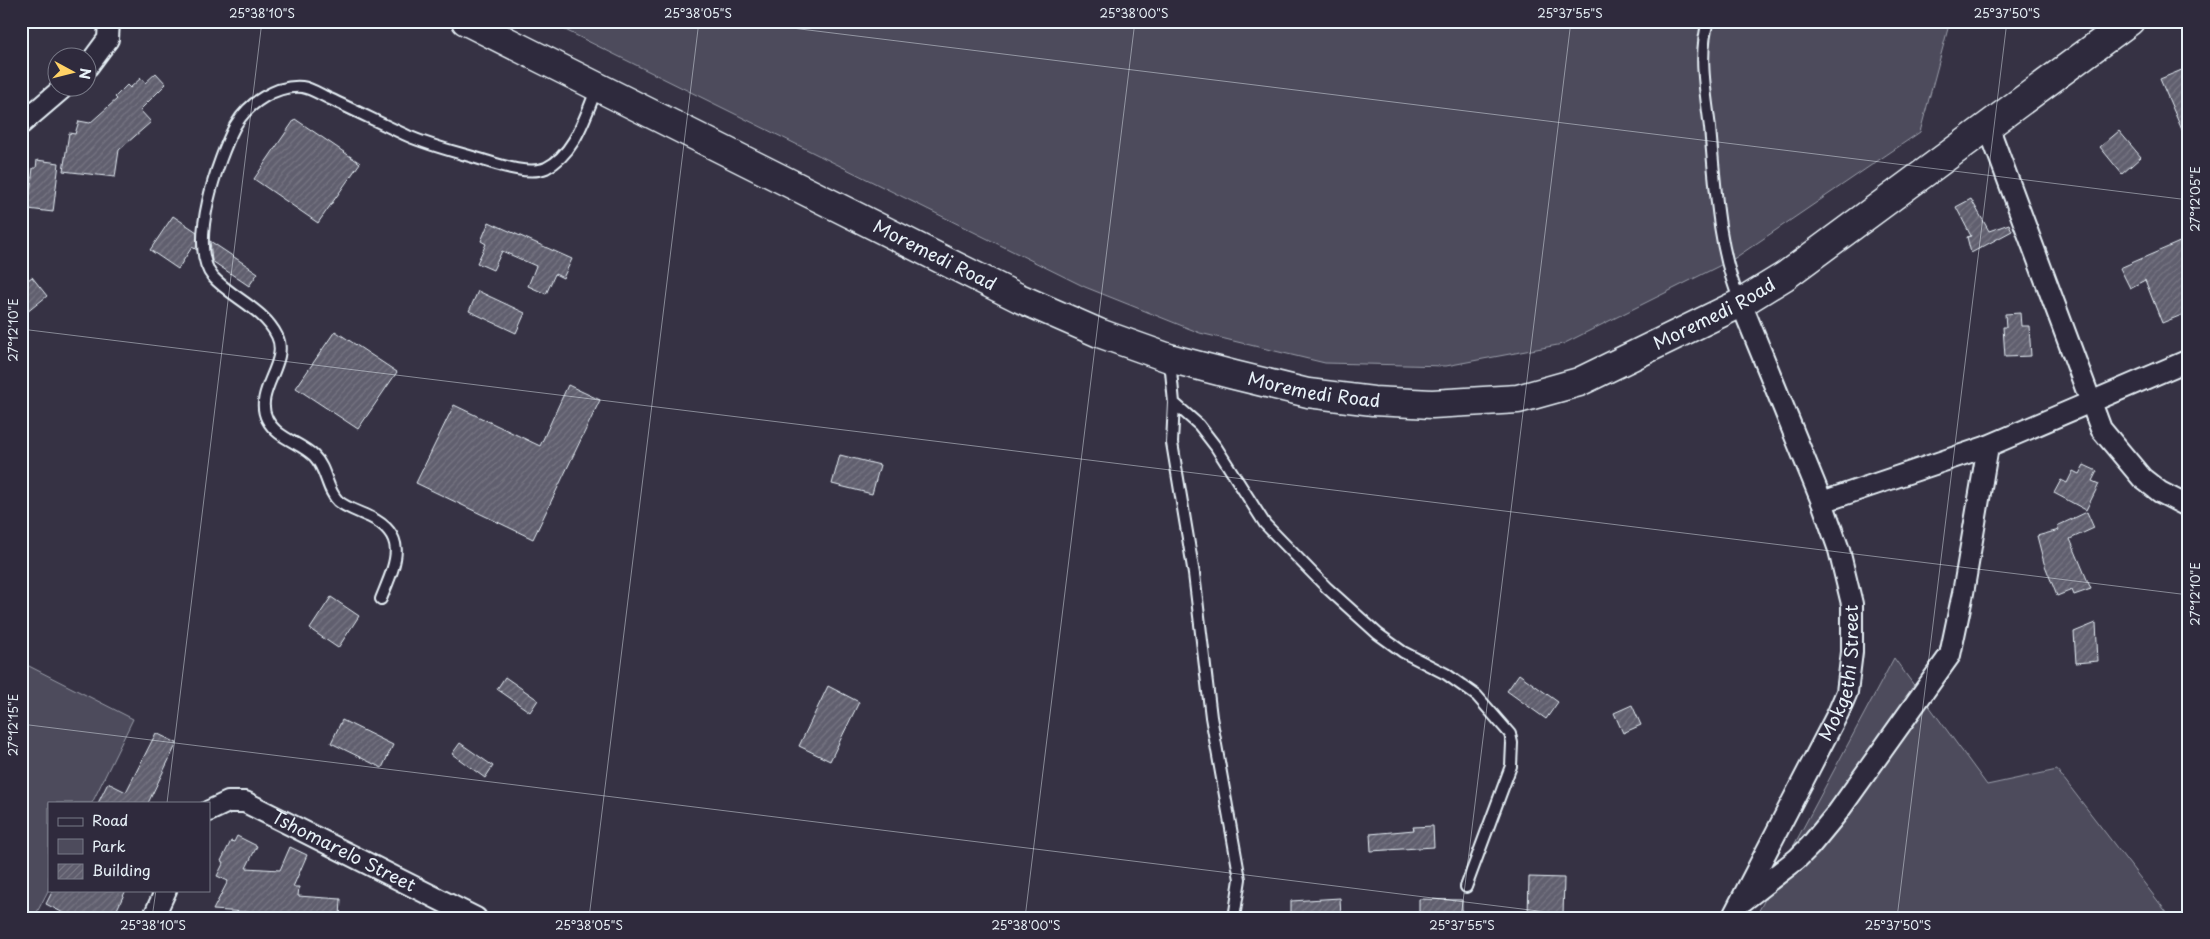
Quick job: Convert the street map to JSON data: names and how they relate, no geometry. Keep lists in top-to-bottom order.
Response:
{
  "streets": {
    "street": ["Moremedi Road", "Mokgethi Street", "Tshomarelo Street"]
  },
  "crossings": [
    ["Moremedi Road", "Mokgethi Street"]
  ],
  "legend": ["Road", "Park", "Building"],
  "north": "right",
  "coordinates": [
    "25°38'10\"S",
    "25°38'05\"S",
    "25°38'00\"S",
    "25°37'55\"S",
    "25°37'50\"S",
    "27°12'05\"E",
    "27°12'10\"E",
    "27°12'15\"E"
  ]
}
